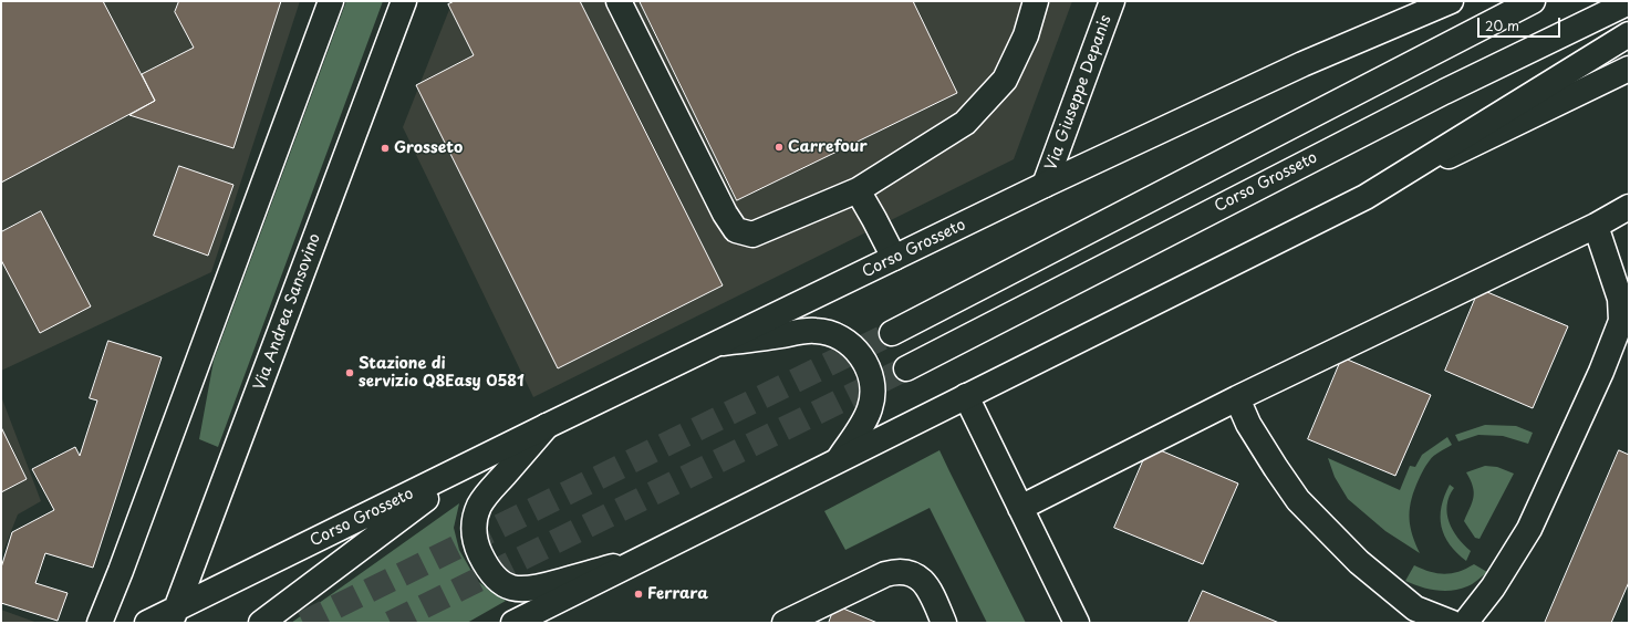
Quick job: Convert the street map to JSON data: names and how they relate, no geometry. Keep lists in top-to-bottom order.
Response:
{
  "streets": {
    "main road": ["Via Giuseppe Depanis", "Corso Grosseto", "Via Andrea Sansovino"]
  },
  "crossings": [
    ["Via Giuseppe Depanis", "Corso Grosseto"],
    ["Corso Grosseto", "Via Andrea Sansovino"]
  ],
  "places": [
    "Carrefour",
    "Grosseto",
    "Stazione di servizio Q8Easy 0581",
    "Ferrara"
  ],
  "scale_bar": "20 m"
}
